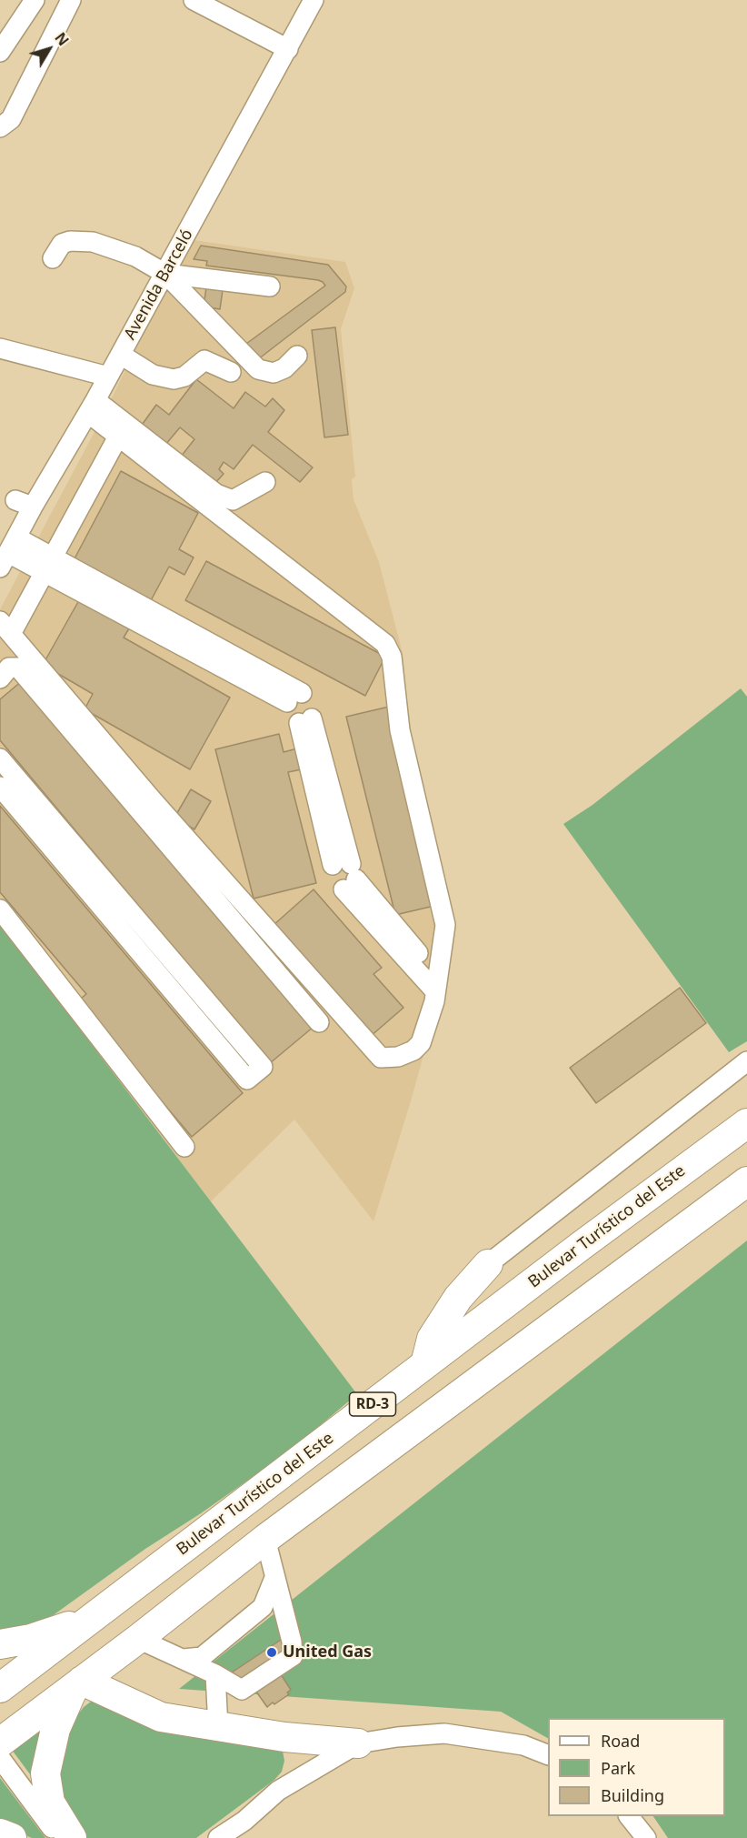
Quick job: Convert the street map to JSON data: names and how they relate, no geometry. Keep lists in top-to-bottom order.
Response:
{
  "streets": {
    "highway": ["Bulevar Turístico del Este", "RD-3"],
    "street": ["Avenida Barceló"]
  },
  "places": ["United Gas"],
  "legend": ["Road", "Park", "Building"],
  "north": "top right"
}
